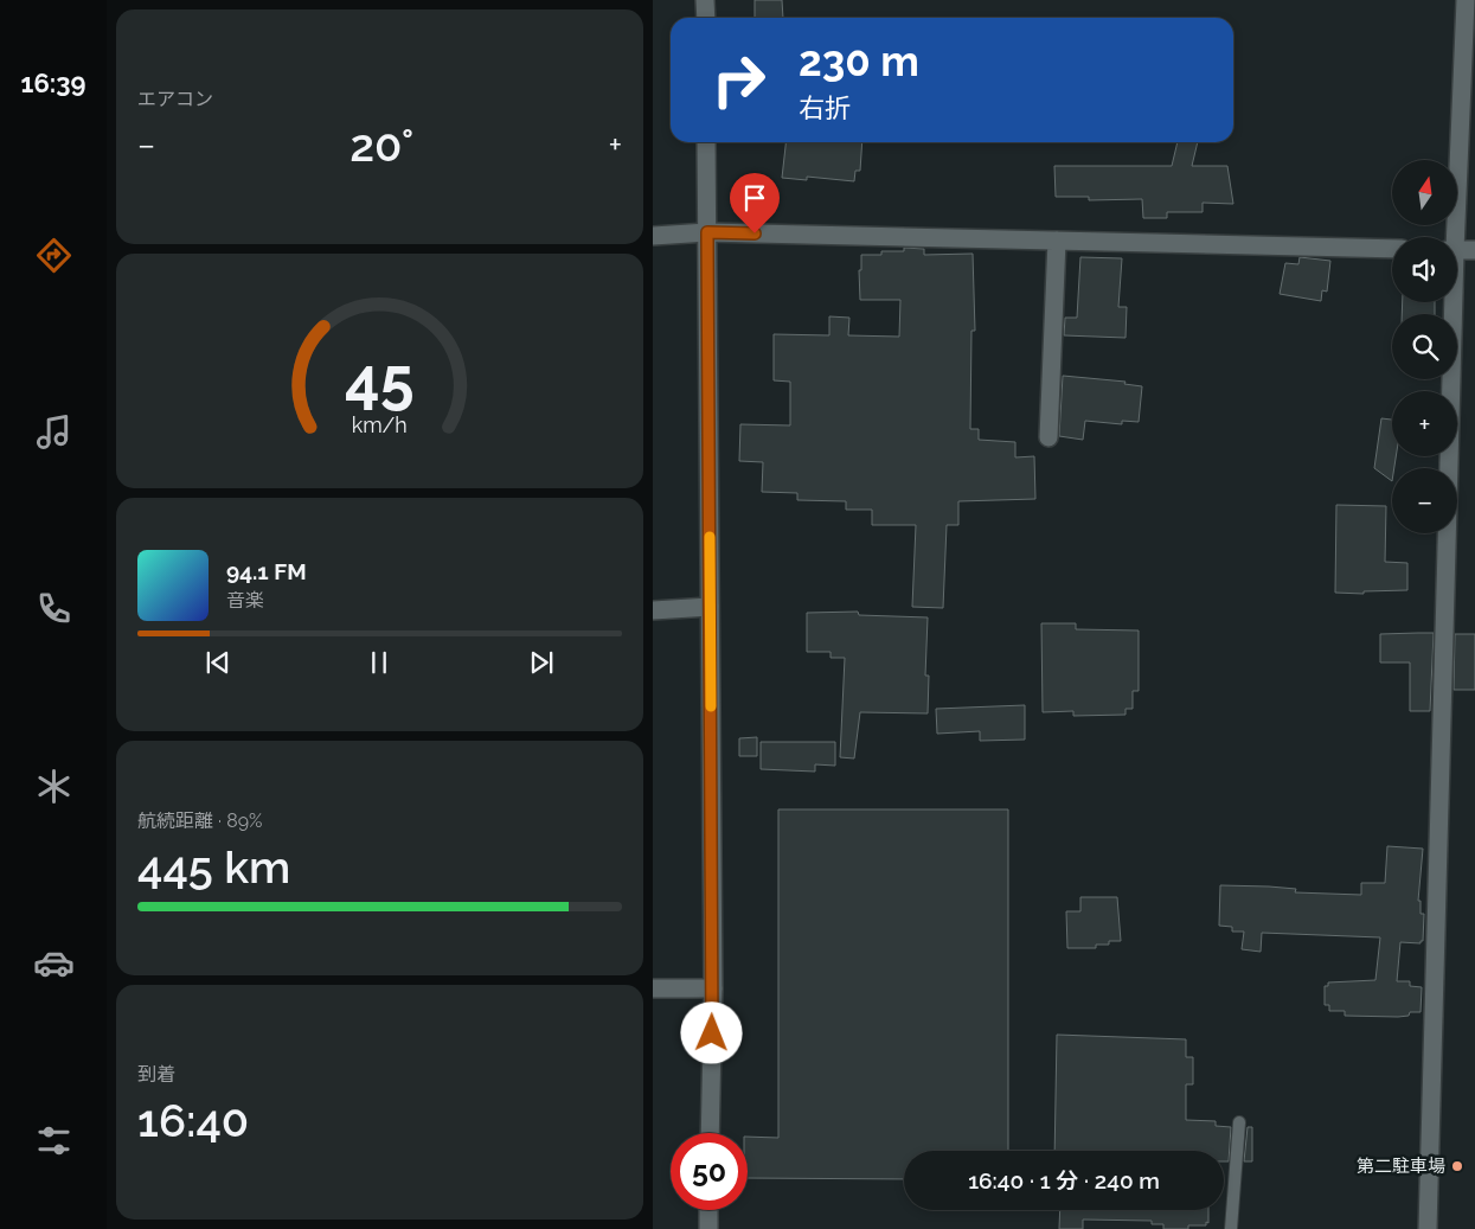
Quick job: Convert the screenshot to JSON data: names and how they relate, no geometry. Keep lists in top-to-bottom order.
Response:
{
  "places": ["第二駐車場"],
  "north": "top",
  "page": {
    "tabs": "16:39",
    "tile": [
      "エアコン",
      ["航続距離 · 89%", "445 km"],
      ["到着", "16:40"]
    ],
    "turn": ["230 m", "右折"],
    "heat": ["−", "20°", "+"],
    "map_buttons": ["+", "−"],
    "song": ["94.1 FM", "音楽"],
    "limit": "50",
    "trip": "16:40 · 1 分 · 240 m",
    "gauge": ["45", "km/h"]
  }
}
